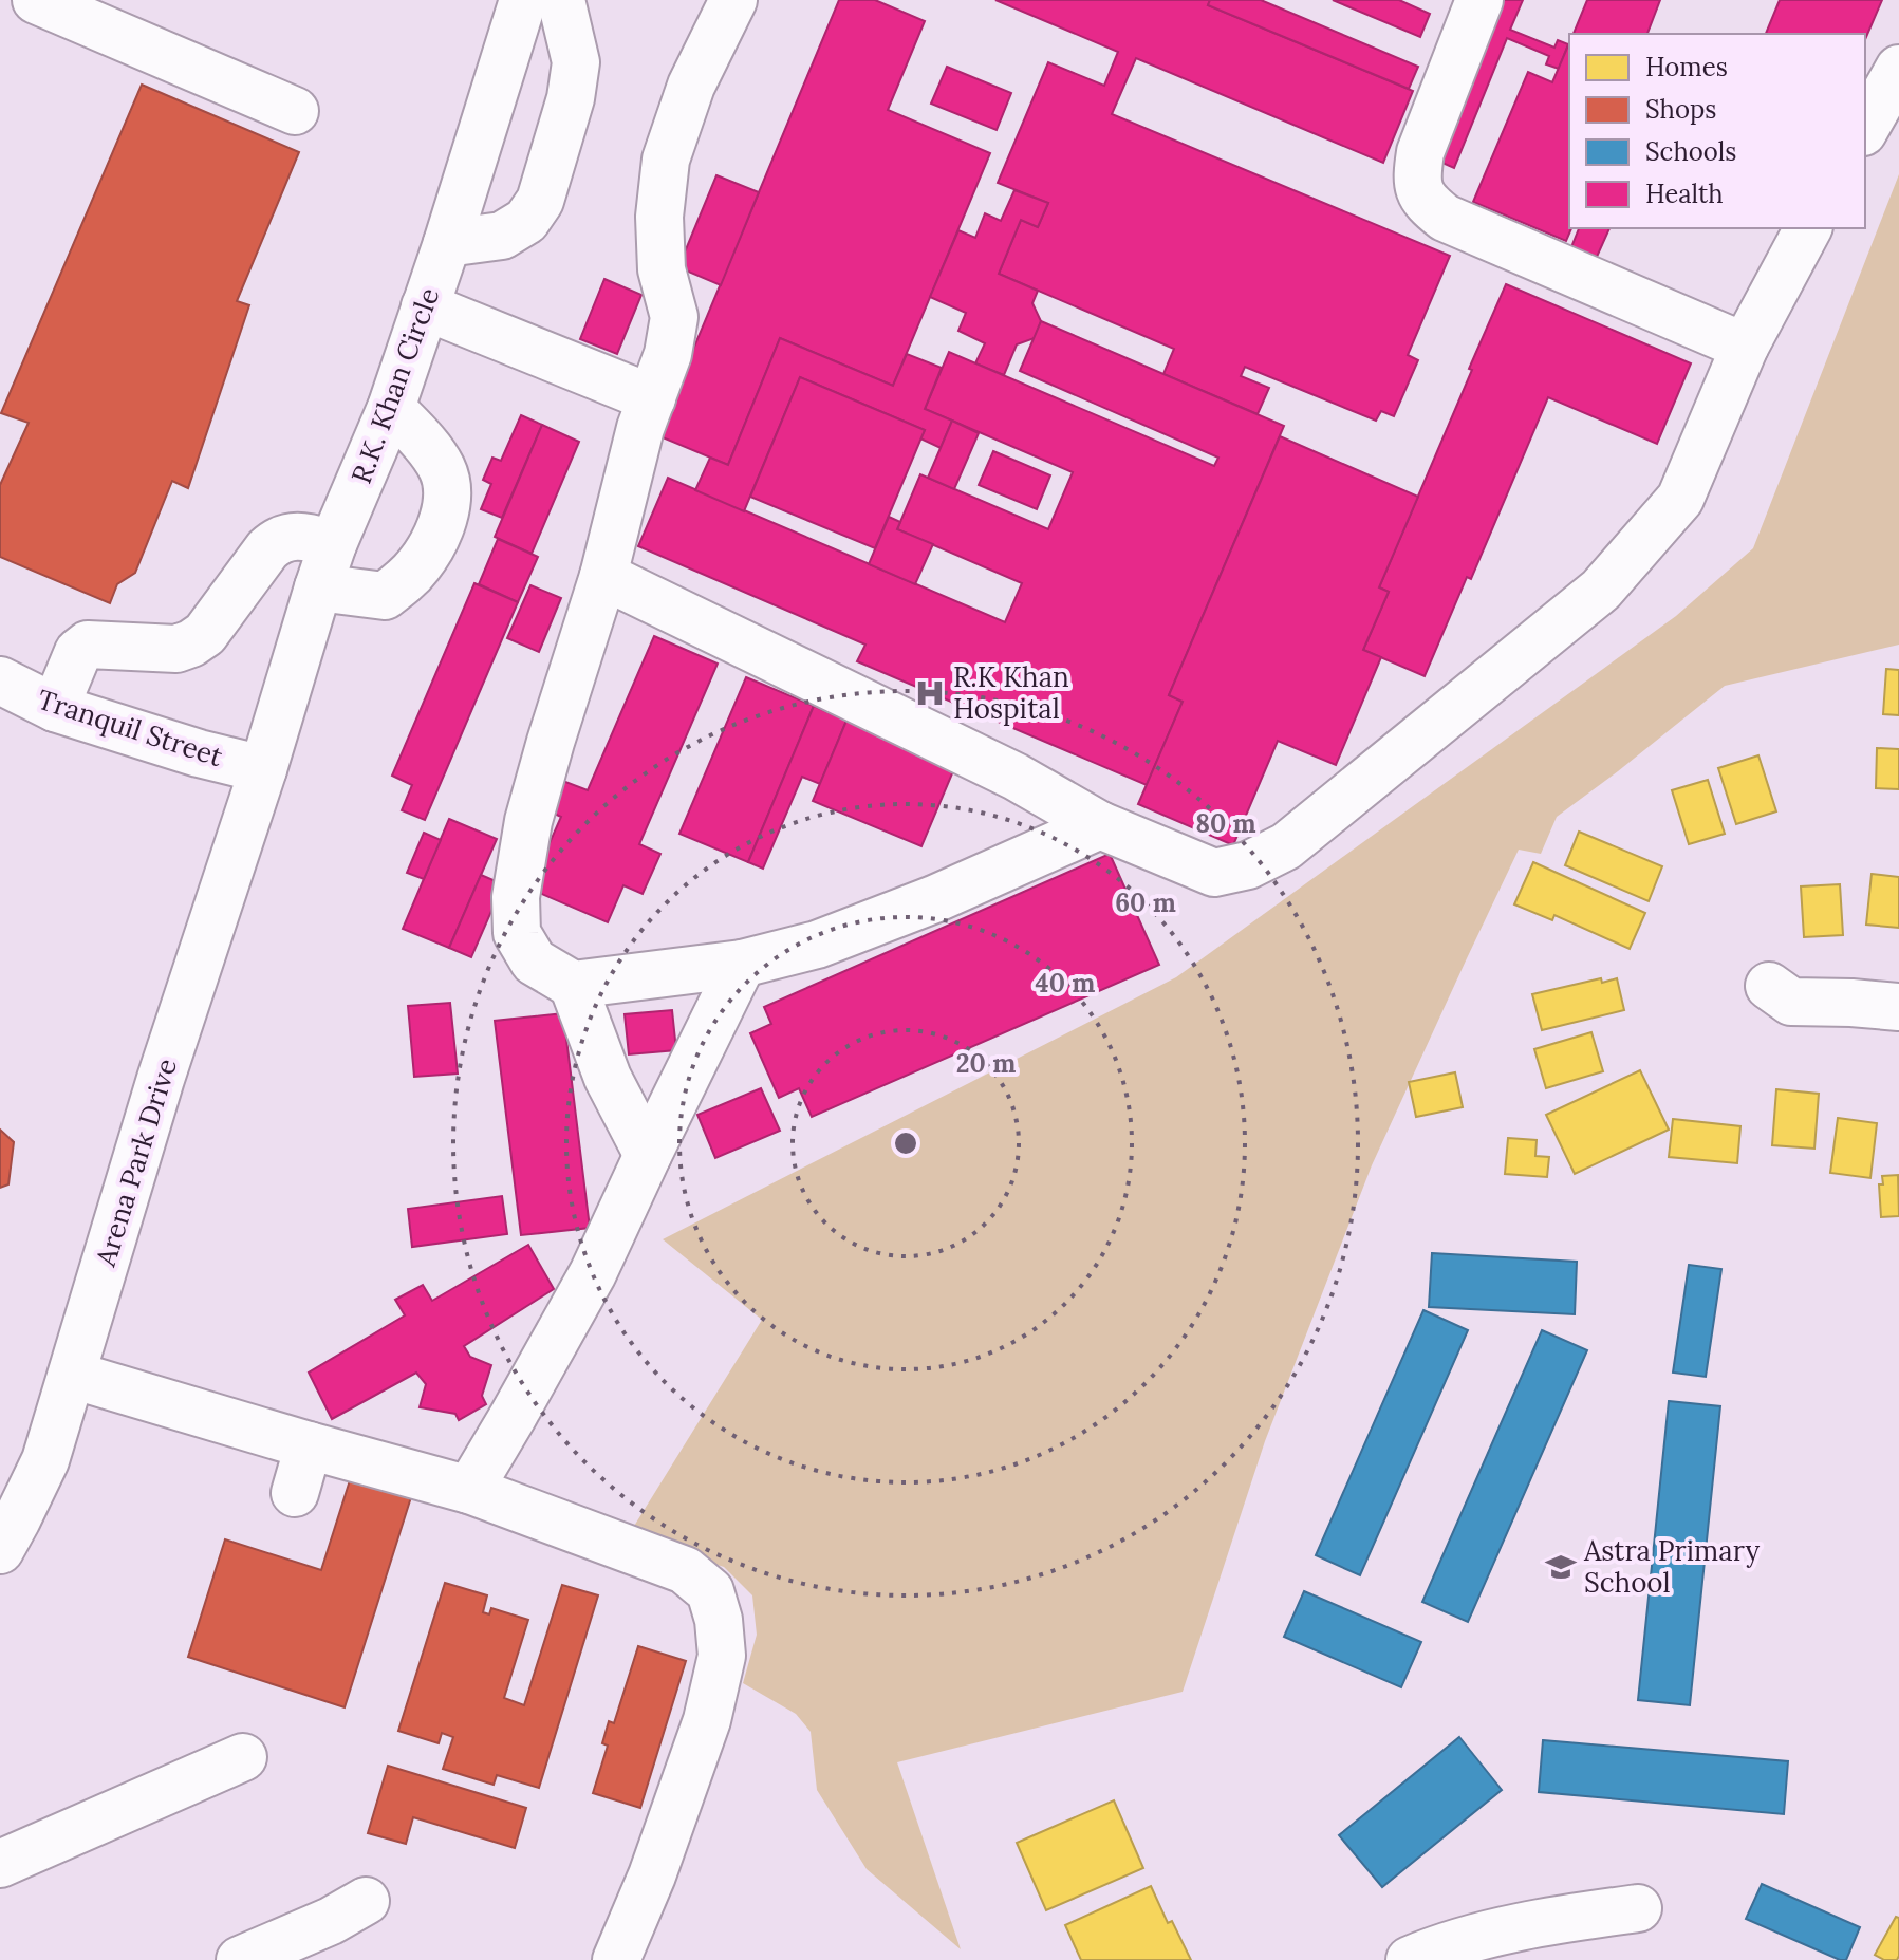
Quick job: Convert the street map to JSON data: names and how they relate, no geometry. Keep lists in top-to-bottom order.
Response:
{
  "streets": {
    "street": ["R.K. Khan Circle", "Tranquil Street", "Arena Park Drive"]
  },
  "crossings": [
    ["R.K. Khan Circle", "Tranquil Street"],
    ["R.K. Khan Circle", "Arena Park Drive"],
    ["Tranquil Street", "Arena Park Drive"]
  ],
  "places": {
    "hospital": ["R.K Khan Hospital"],
    "school or university": ["Astra Primary School"]
  },
  "legend": [
    "Homes",
    "Shops",
    "Schools",
    "Health"
  ],
  "rings": [
    "80 m",
    "60 m",
    "40 m",
    "20 m"
  ]
}
